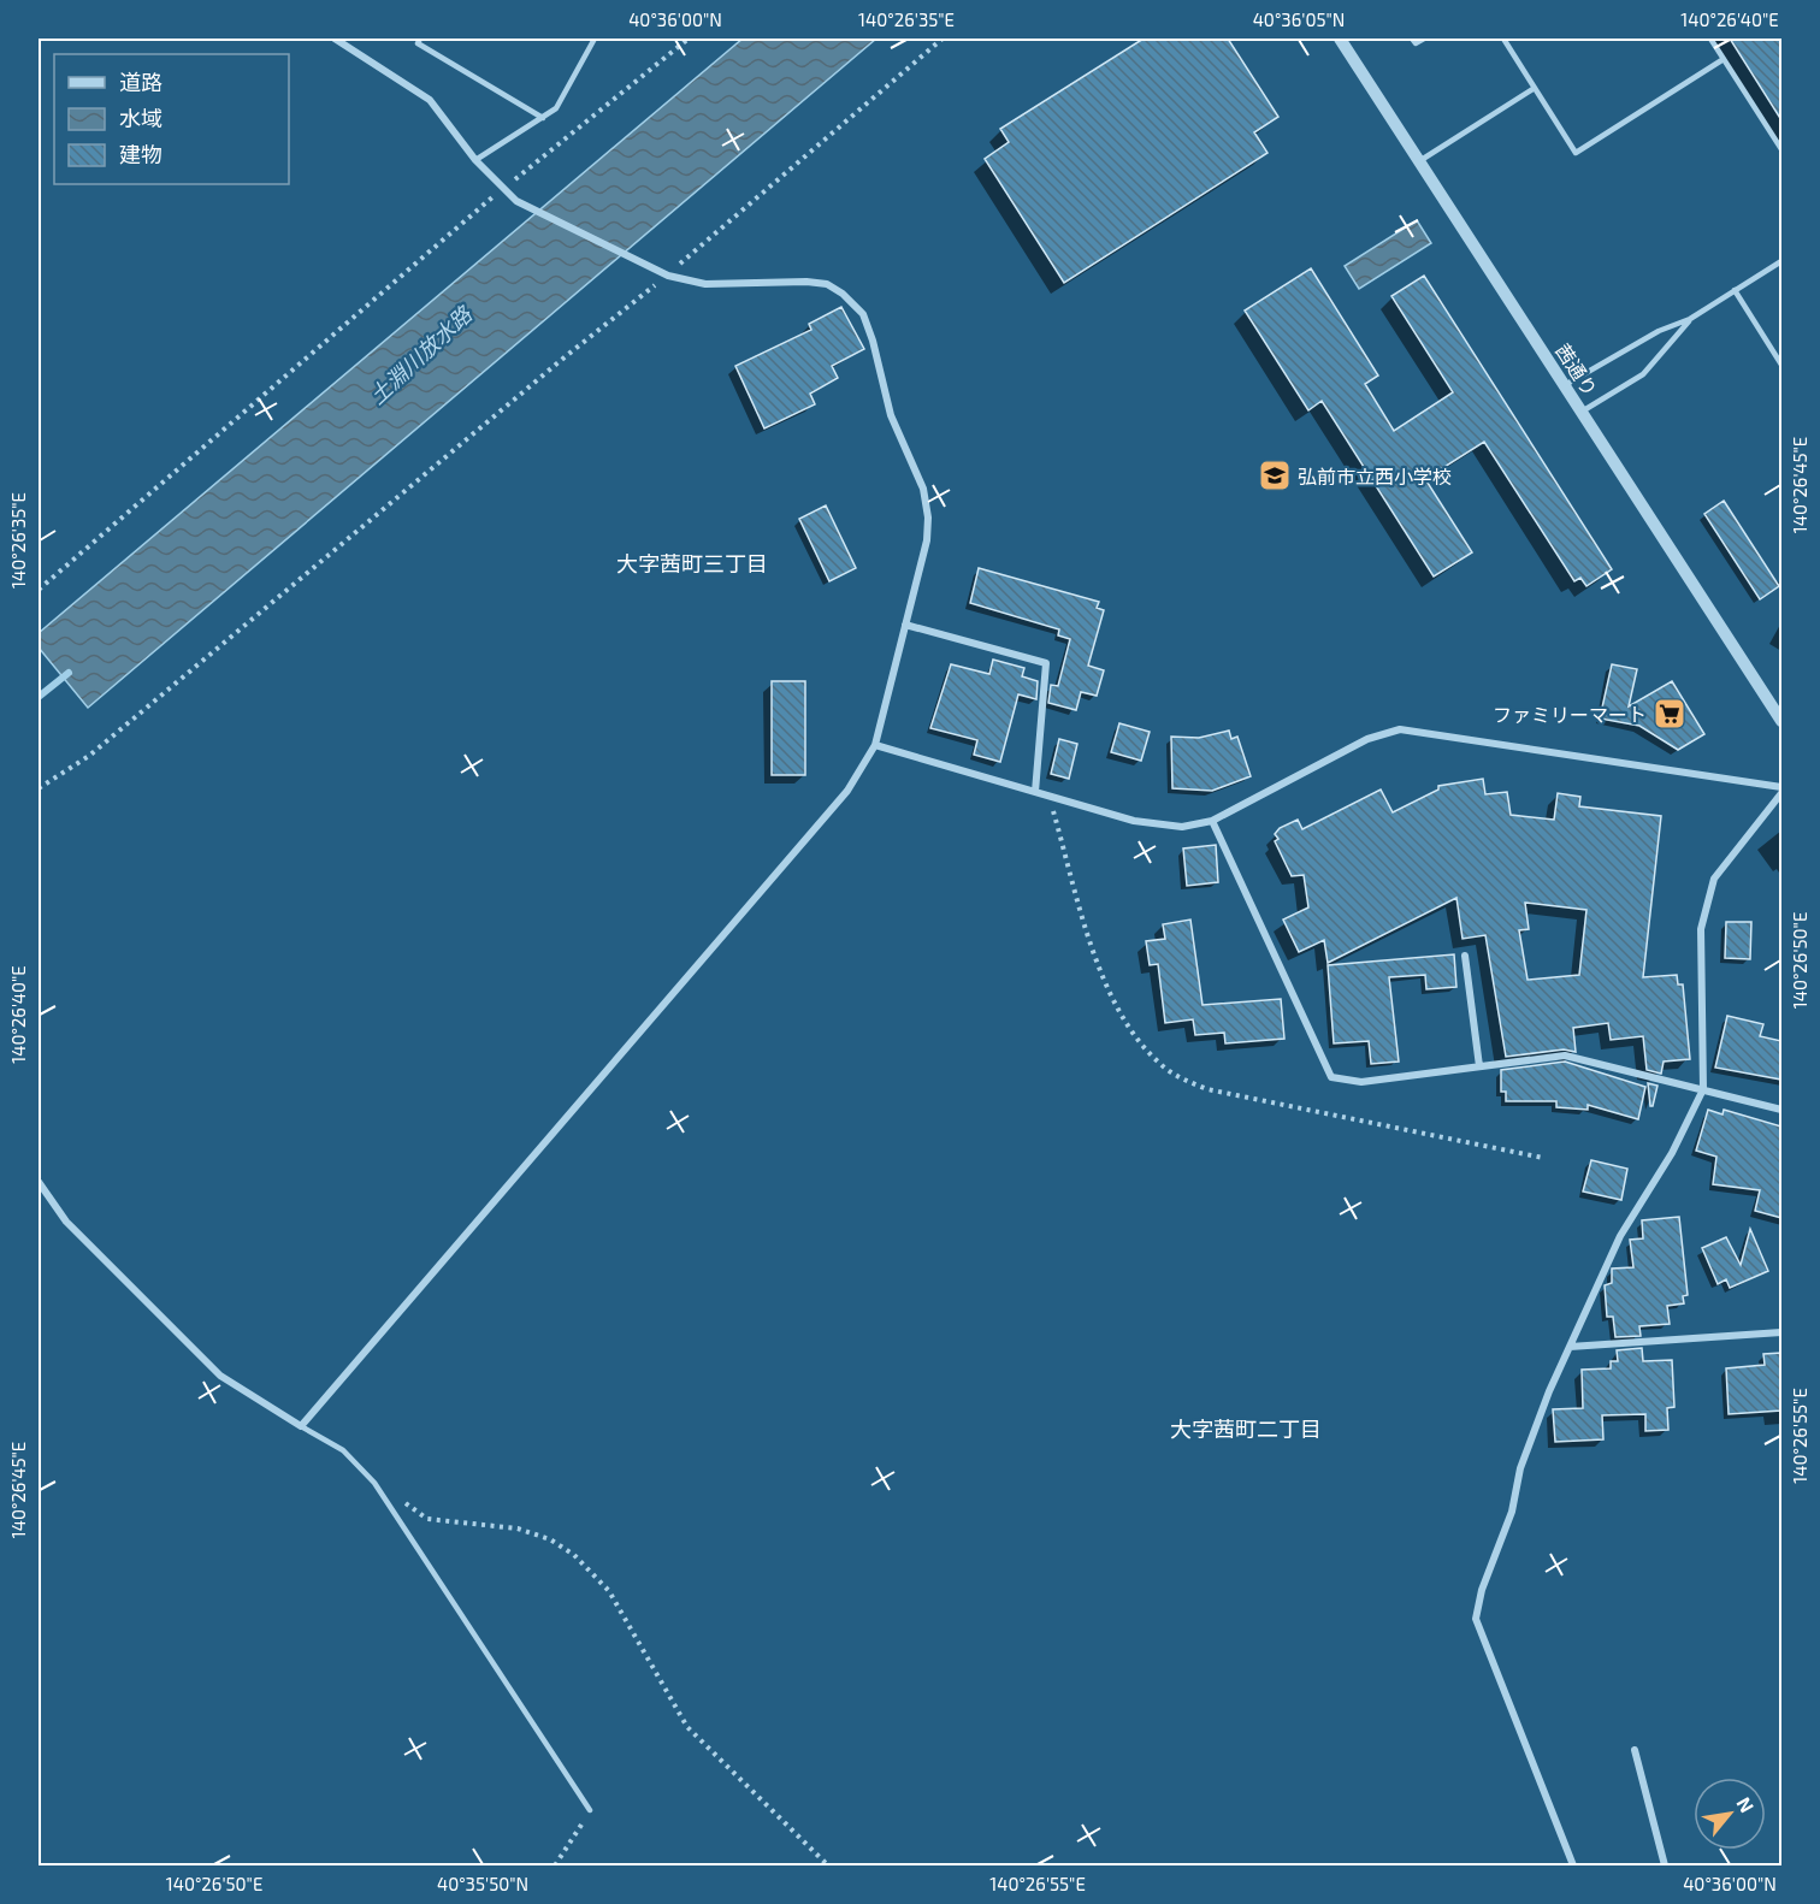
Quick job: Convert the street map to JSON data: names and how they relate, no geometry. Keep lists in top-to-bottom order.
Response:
{
  "streets": {
    "street": ["茜通り"]
  },
  "districts": ["大字茜町三丁目", "大字茜町二丁目"],
  "water": ["土淵川放水路"],
  "places": {
    "school or university": ["弘前市立西小学校"],
    "supermarket": ["ファミリーマート"]
  },
  "legend": ["道路", "水域", "建物"],
  "north": "top right",
  "coordinates": [
    "40°36'00\"N",
    "140°26'35\"E",
    "40°36'05\"N",
    "140°26'40\"E",
    "140°26'45\"E",
    "140°26'50\"E",
    "140°26'55\"E",
    "40°35'50\"N"
  ]
}
